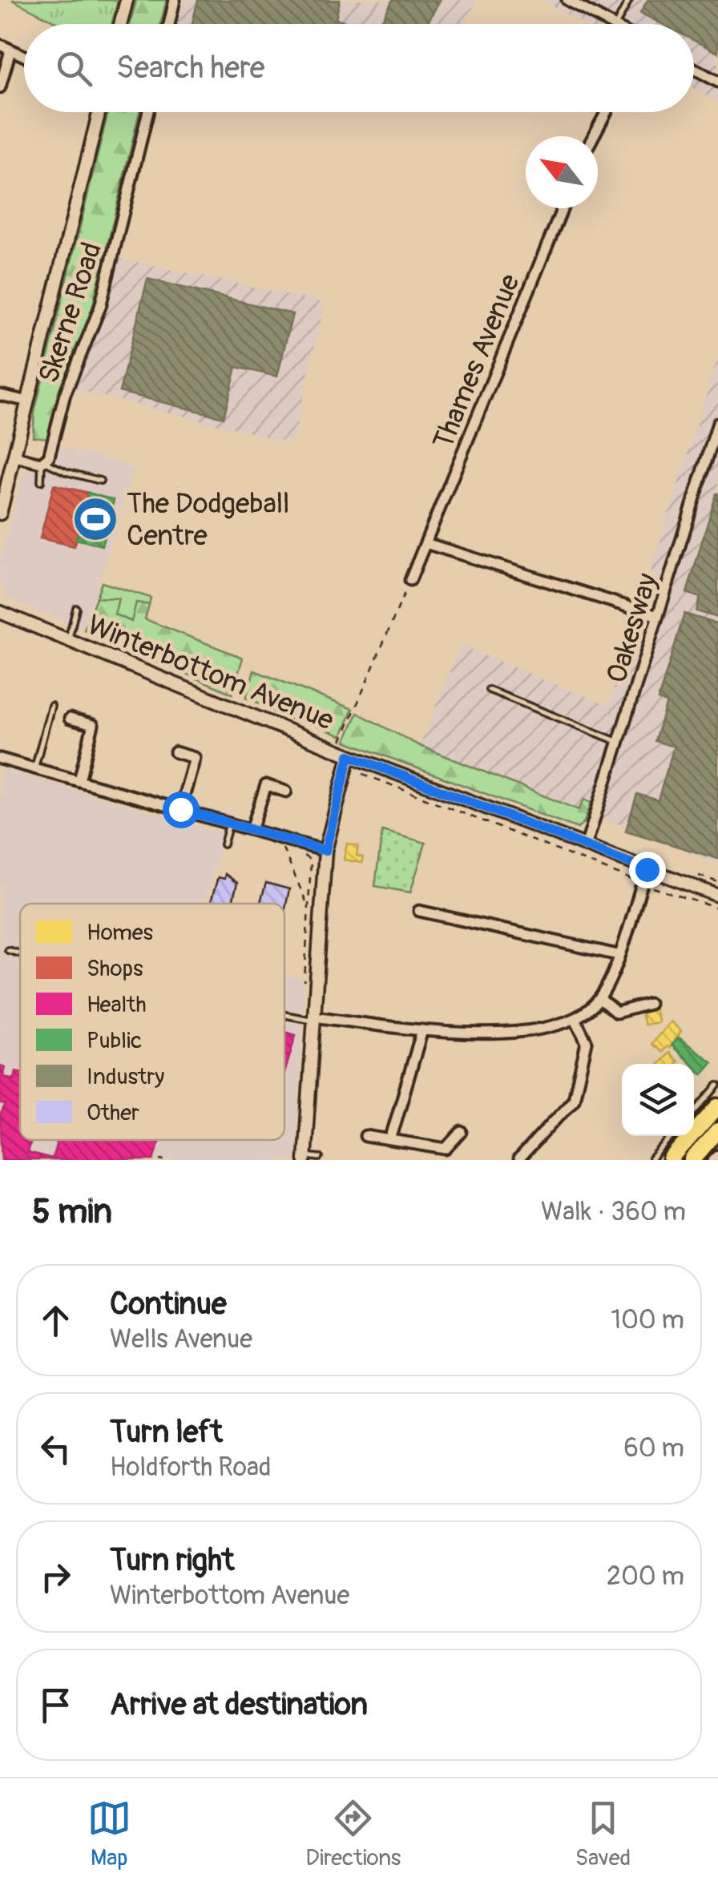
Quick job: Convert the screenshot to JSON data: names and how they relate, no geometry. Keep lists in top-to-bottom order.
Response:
{
  "streets": {
    "street": [
      "Skerne Road",
      "Thames Avenue",
      "Oakesway",
      "Winterbottom Avenue"
    ]
  },
  "crossings": [
    ["Oakesway", "Winterbottom Avenue"]
  ],
  "places": {
    "sports": ["The Dodgeball Centre"]
  },
  "legend": [
    "Homes",
    "Shops",
    "Health",
    "Public",
    "Industry",
    "Other"
  ],
  "north": "top left",
  "page": {
    "search": "Search here",
    "heading": ["5 min", "Walk · 360 m"],
    "list": [
      ["Continue", "Wells Avenue", "100 m"],
      ["Turn left", "Holdforth Road", "60 m"],
      ["Turn right", "Winterbottom Avenue", "200 m"],
      "Arrive at destination"
    ],
    "nav": ["Map", "Directions", "Saved"]
  }
}
